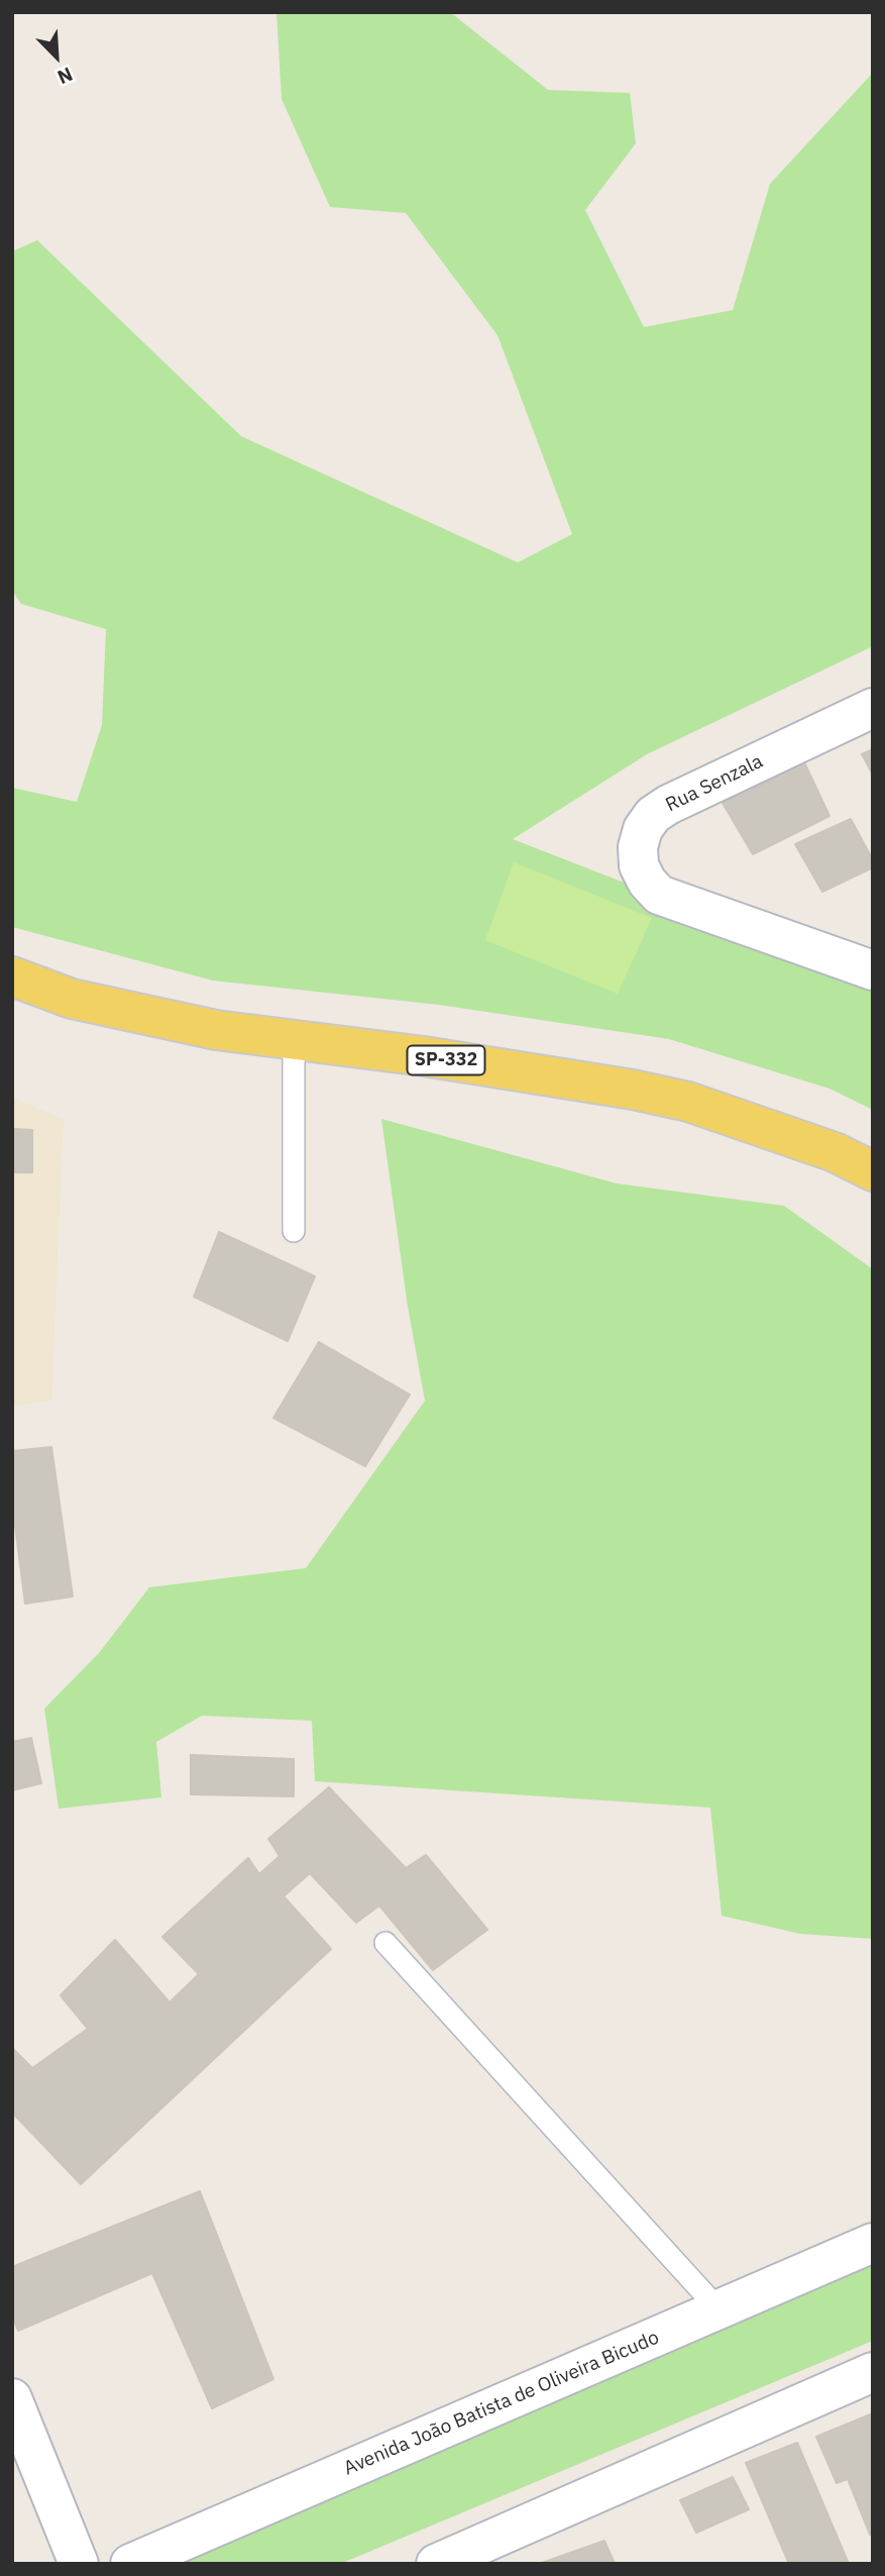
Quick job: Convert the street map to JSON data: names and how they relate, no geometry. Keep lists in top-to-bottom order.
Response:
{
  "streets": {
    "main road": ["SP-332"],
    "street": ["Rua Senzala", "Avenida João Batista de Oliveira Bicudo"]
  },
  "north": "bottom right"
}
